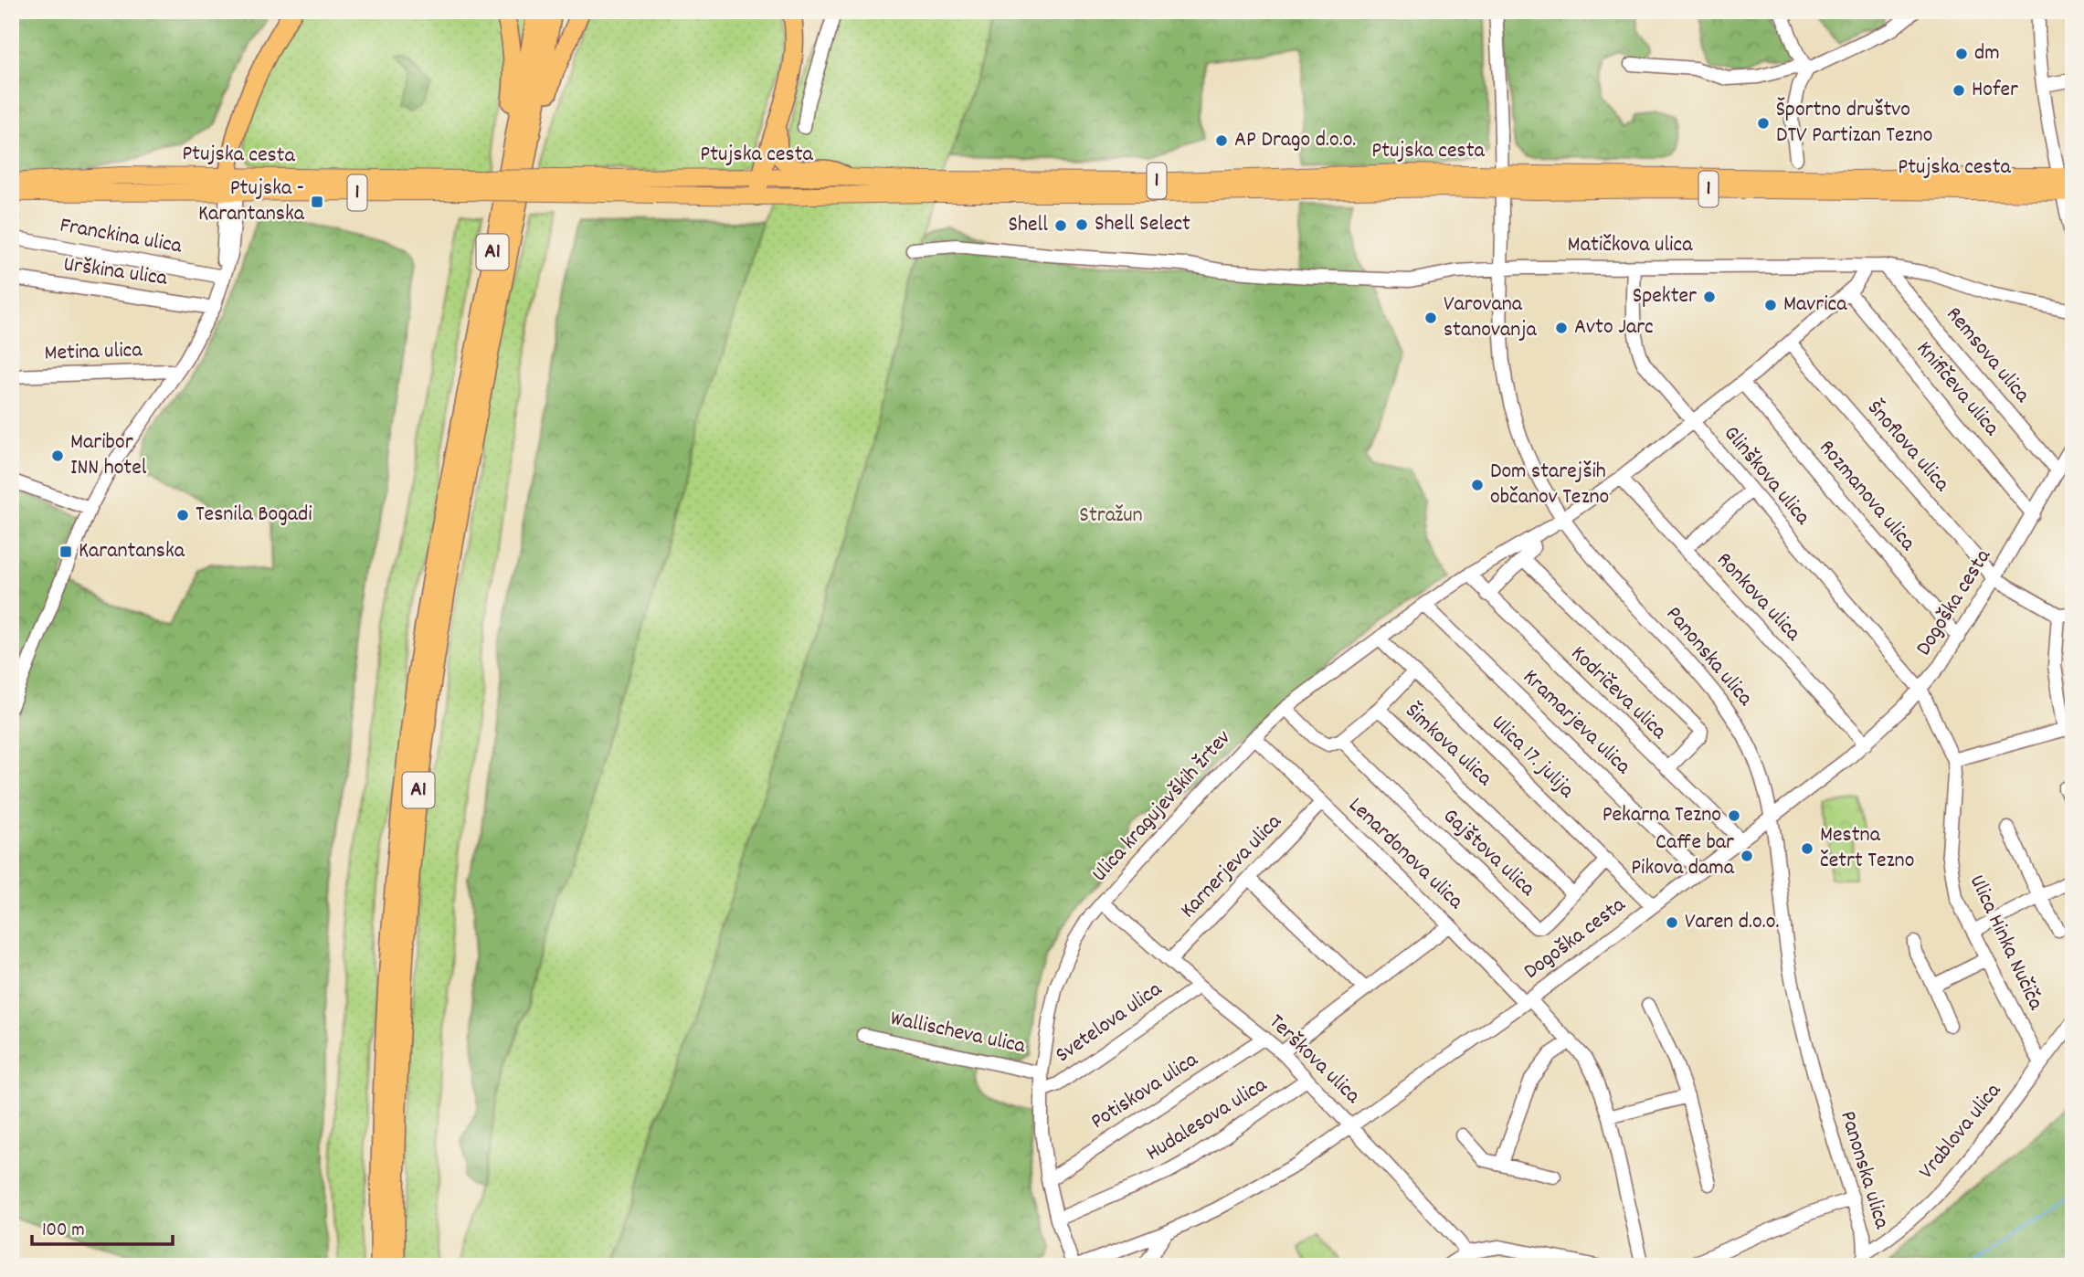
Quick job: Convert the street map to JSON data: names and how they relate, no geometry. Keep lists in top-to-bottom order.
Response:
{
  "streets": {
    "highway": ["A1"],
    "main road": ["Ptujska cesta", "1"],
    "street": [
      "Franckina ulica",
      "Matičkova ulica",
      "Urškina ulica",
      "Metina ulica",
      "Remsova ulica",
      "Knifičeva ulica",
      "Šnoflova ulica",
      "Glinškova ulica",
      "Rozmanova ulica",
      "Ronkova ulica",
      "Dogoška cesta",
      "Panonska ulica",
      "Kodričeva ulica",
      "Kramarjeva ulica",
      "Šimkova ulica",
      "Ulica 17. julija",
      "Ulica kragujevških žrtev",
      "Gajštova ulica",
      "Lenardonova ulica",
      "Karnerjeva ulica",
      "Ulica Hinka Nučiča",
      "Svetelova ulica",
      "Wallischeva ulica",
      "Terškova ulica",
      "Potiskova ulica",
      "Hudalesova ulica",
      "Vrablova ulica"
    ]
  },
  "crossings": [
    ["Ptujska cesta", "Panonska ulica"],
    ["Matičkova ulica", "Remsova ulica"],
    ["Matičkova ulica", "Glinškova ulica"],
    ["Matičkova ulica", "Panonska ulica"],
    ["Matičkova ulica", "Ulica kragujevških žrtev"],
    ["Remsova ulica", "Dogoška cesta"],
    ["Knifičeva ulica", "Dogoška cesta"],
    ["Knifičeva ulica", "Ulica kragujevških žrtev"],
    ["Šnoflova ulica", "Dogoška cesta"],
    ["Šnoflova ulica", "Ulica kragujevških žrtev"],
    ["Glinškova ulica", "Dogoška cesta"],
    ["Glinškova ulica", "Ulica kragujevških žrtev"],
    ["Glinškova ulica", "Ulica Hinka Nučiča"],
    ["Rozmanova ulica", "Dogoška cesta"],
    ["Rozmanova ulica", "Ulica kragujevških žrtev"],
    ["Ronkova ulica", "Dogoška cesta"],
    ["Ronkova ulica", "Ulica kragujevških žrtev"],
    ["Dogoška cesta", "Panonska ulica"],
    ["Dogoška cesta", "Kodričeva ulica"],
    ["Dogoška cesta", "Kramarjeva ulica"],
    ["Dogoška cesta", "Ulica 17. julija"],
    ["Dogoška cesta", "Ulica kragujevških žrtev"],
    ["Dogoška cesta", "Lenardonova ulica"],
    ["Dogoška cesta", "Ulica Hinka Nučiča"],
    ["Dogoška cesta", "Terškova ulica"],
    ["Panonska ulica", "Ulica kragujevških žrtev"],
    ["Panonska ulica", "Vrablova ulica"],
    ["Kodričeva ulica", "Ulica kragujevških žrtev"],
    ["Kramarjeva ulica", "Ulica kragujevških žrtev"],
    ["Šimkova ulica", "Gajštova ulica"],
    ["Ulica 17. julija", "Ulica kragujevških žrtev"],
    ["Ulica 17. julija", "Gajštova ulica"],
    ["Ulica kragujevških žrtev", "Lenardonova ulica"],
    ["Ulica kragujevških žrtev", "Svetelova ulica"],
    ["Ulica kragujevških žrtev", "Wallischeva ulica"],
    ["Ulica kragujevških žrtev", "Terškova ulica"],
    ["Ulica kragujevških žrtev", "Potiskova ulica"],
    ["Ulica kragujevških žrtev", "Hudalesova ulica"],
    ["Lenardonova ulica", "Karnerjeva ulica"],
    ["Karnerjeva ulica", "Terškova ulica"],
    ["Ulica Hinka Nučiča", "Vrablova ulica"],
    ["Svetelova ulica", "Terškova ulica"],
    ["Terškova ulica", "Potiskova ulica"],
    ["Terškova ulica", "Hudalesova ulica"]
  ],
  "parks": ["Stražun"],
  "places": {
    "other": [
      "dm",
      "Hofer",
      "Športno društvo DTV Partizan Tezno",
      "AP Drago d.o.o.",
      "Shell Select",
      "Shell",
      "Spekter",
      "Mavrica",
      "Varovana stanovanja",
      "Avto Jarc",
      "Maribor INN hotel",
      "Dom starejših občanov Tezno",
      "Tesnila Bogadi",
      "Pekarna Tezno",
      "Mestna četrt Tezno",
      "Caffe bar Pikova dama",
      "Varen d.o.o."
    ],
    "transit": ["Ptujska - Karantanska", "Karantanska"]
  },
  "scale_bar": "100 m"
}
